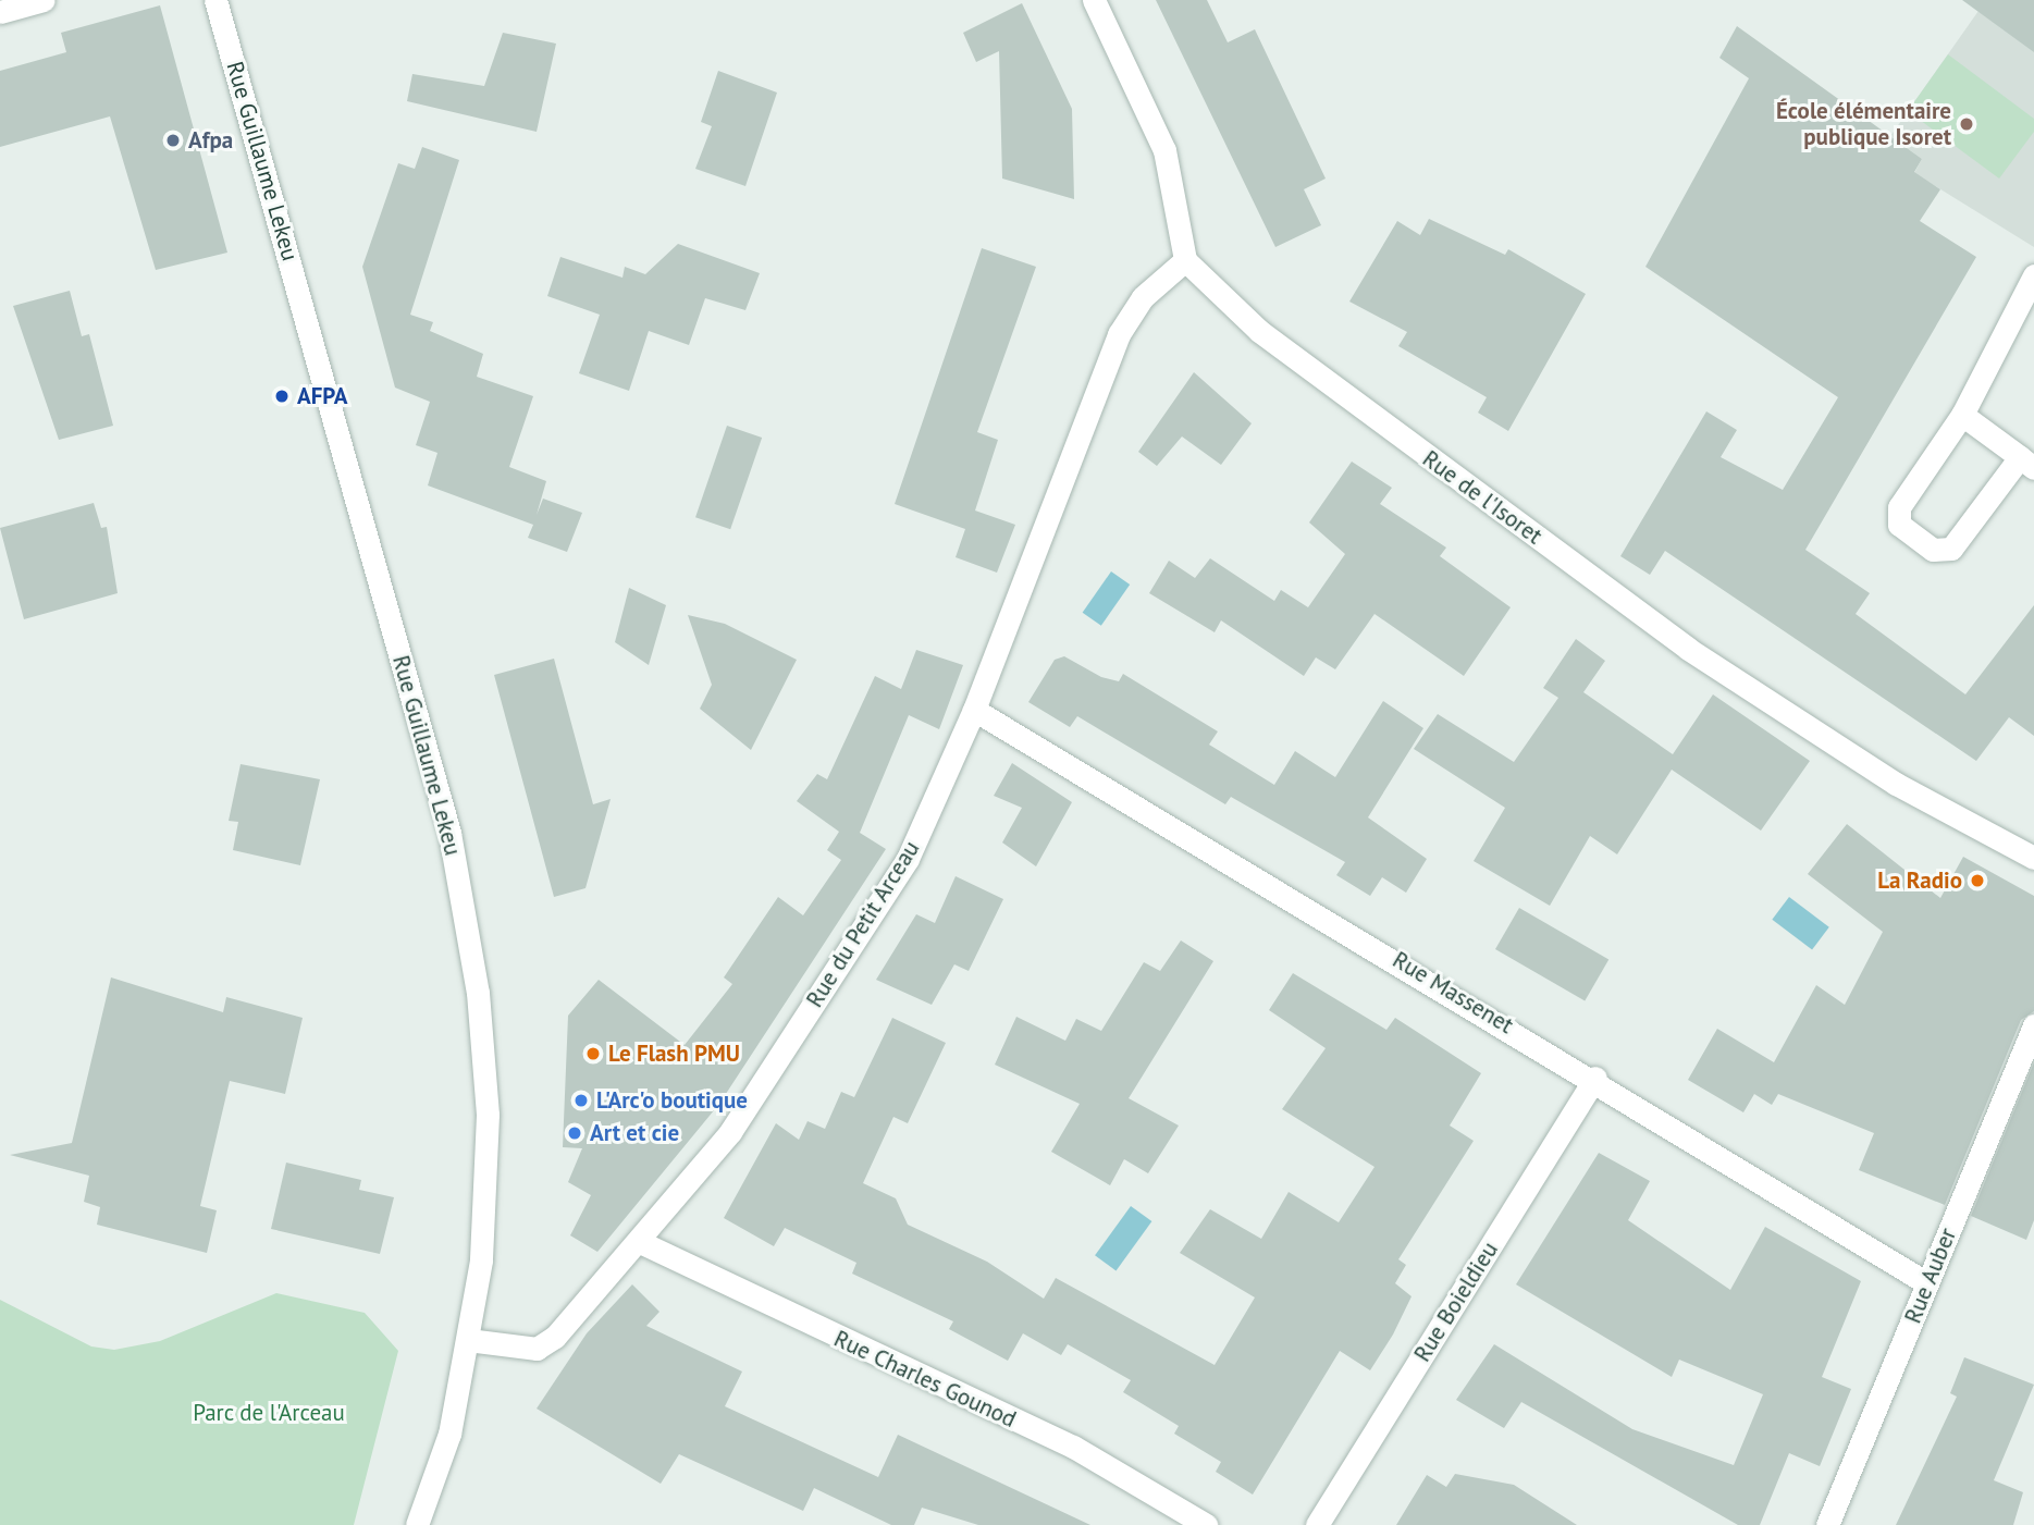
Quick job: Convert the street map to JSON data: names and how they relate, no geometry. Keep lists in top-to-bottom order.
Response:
{
  "streets": {
    "street": [
      "Rue Guillaume Lekeu",
      "Rue de l'Isoret",
      "Rue du Petit Arceau",
      "Rue Massenet",
      "Rue Auber",
      "Rue Boieldieu",
      "Rue Charles Gounod"
    ]
  },
  "crossings": [
    ["Rue Guillaume Lekeu", "Rue du Petit Arceau"],
    ["Rue de l'Isoret", "Rue du Petit Arceau"],
    ["Rue du Petit Arceau", "Rue Massenet"],
    ["Rue du Petit Arceau", "Rue Charles Gounod"],
    ["Rue Massenet", "Rue Auber"],
    ["Rue Massenet", "Rue Boieldieu"]
  ],
  "parks": ["Parc de l'Arceau"],
  "places": [
    "École élémentaire publique Isoret",
    "Afpa",
    "AFPA",
    "La Radio",
    "Le Flash PMU",
    "L'Arc'o boutique",
    "Art et cie"
  ]
}
